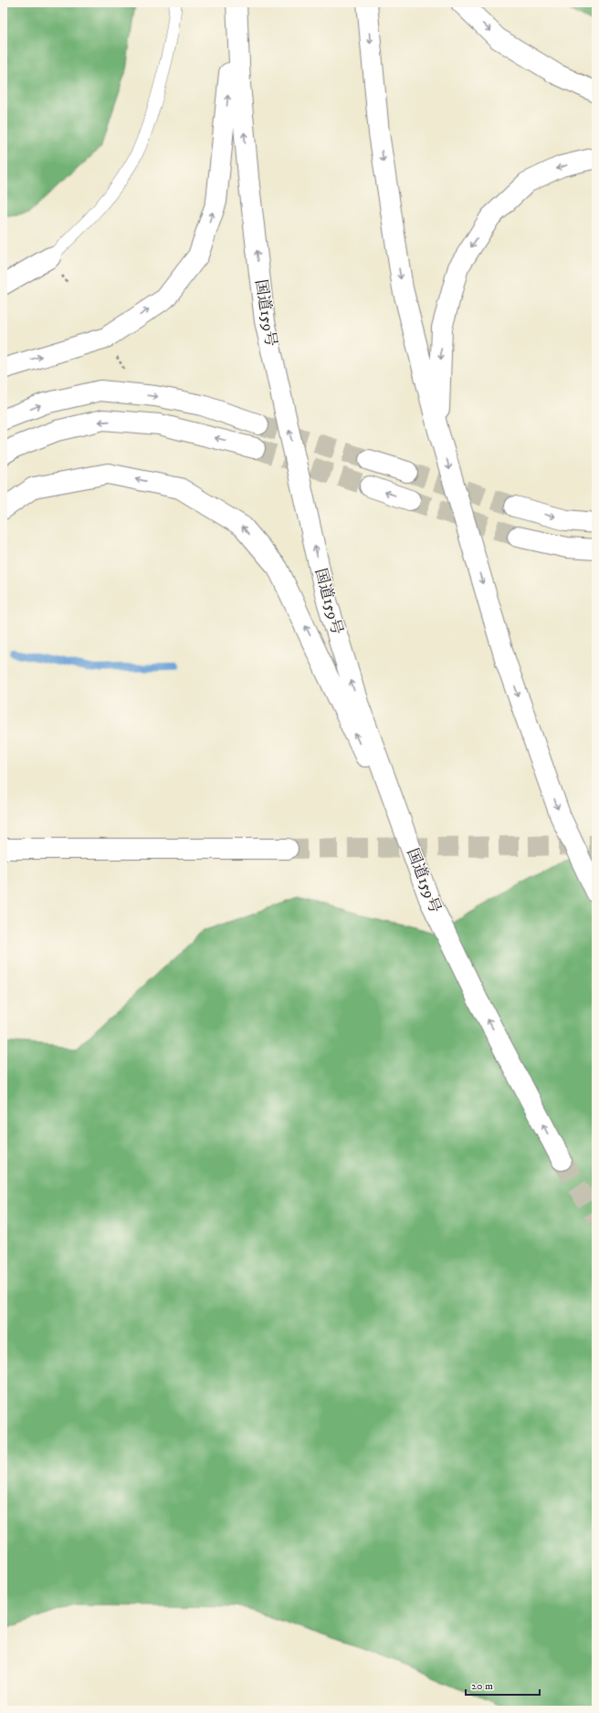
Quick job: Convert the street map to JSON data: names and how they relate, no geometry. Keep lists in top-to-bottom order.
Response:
{
  "streets": {
    "main road": ["国道159号"]
  },
  "scale_bar": "20 m"
}
